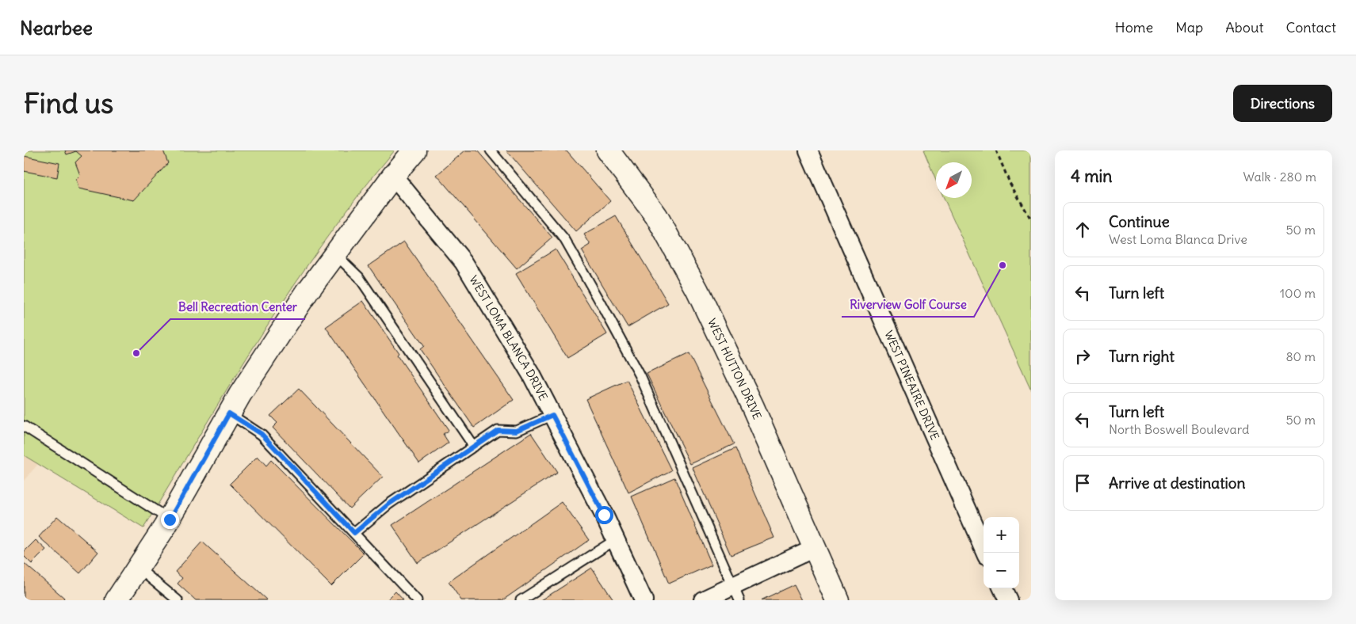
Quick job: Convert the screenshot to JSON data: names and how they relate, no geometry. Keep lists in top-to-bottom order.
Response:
{
  "streets": {
    "street": ["WEST LOMA BLANCA DRIVE", "WEST HUTTON DRIVE", "WEST PINEAIRE DRIVE"]
  },
  "places": ["Riverview Golf Course", "Bell Recreation Center"],
  "north": "bottom left",
  "page": {
    "header": "Nearbee",
    "nav": [
      "Home",
      "Map",
      "About",
      "Contact"
    ],
    "buttons": "Directions",
    "title": "Find us",
    "heading": ["4 min", "Walk · 280 m"],
    "list": [
      ["Continue", "West Loma Blanca Drive", "50 m"],
      ["Turn left", "100 m"],
      ["Turn right", "80 m"],
      ["Turn left", "North Boswell Boulevard", "50 m"],
      "Arrive at destination"
    ],
    "map_buttons": ["+", "−"]
  }
}
